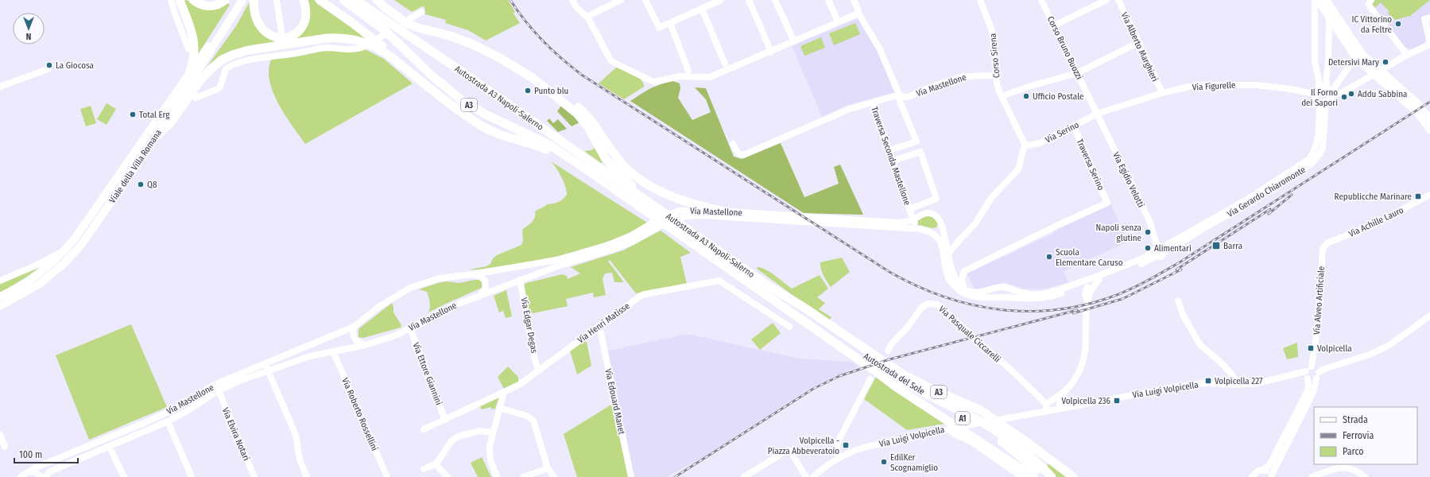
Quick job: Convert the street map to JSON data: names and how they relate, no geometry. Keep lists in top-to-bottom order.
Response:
{
  "streets": {
    "highway": [
      "Autostrada A3 Napoli-Salerno",
      "A3",
      "Autostrada del Sole",
      "A1"
    ],
    "main road": ["Viale della Villa Romana"],
    "street": [
      "Via Alberto Marghieri",
      "Corso Bruno Buozzi",
      "Corso Sirena",
      "Via Mastellone",
      "Via Figurelle",
      "Via Serino",
      "Traversa Seconda Mastellone",
      "Traversa Serino",
      "Via Egidio Velotti",
      "Via Gerardo Chiaromonte",
      "Via Achille Lauro",
      "Via Alveo Artificiale",
      "Via Henri Matisse",
      "Via Edgar Degas",
      "Via Pasquale Ciccarelli",
      "Via Ettore Giannini",
      "Via Luigi Volpicella",
      "Via Edouard Manet",
      "Via Roberto Rossellini",
      "Via Elvira Notari"
    ]
  },
  "crossings": [
    ["Via Alberto Marghieri", "Via Figurelle"],
    ["Corso Bruno Buozzi", "Via Figurelle"],
    ["Corso Bruno Buozzi", "Via Serino"],
    ["Corso Bruno Buozzi", "Via Egidio Velotti"],
    ["Corso Sirena", "Via Mastellone"],
    ["Corso Sirena", "Via Serino"],
    ["Via Mastellone", "Traversa Seconda Mastellone"],
    ["Via Mastellone", "Via Edgar Degas"],
    ["Via Mastellone", "Via Ettore Giannini"],
    ["Via Mastellone", "Via Roberto Rossellini"],
    ["Via Mastellone", "Via Elvira Notari"],
    ["Via Figurelle", "Via Serino"],
    ["Via Figurelle", "Via Egidio Velotti"],
    ["Autostrada A3 Napoli-Salerno", "A3"],
    ["Autostrada A3 Napoli-Salerno", "Autostrada del Sole"],
    ["Via Serino", "Traversa Serino"],
    ["Via Serino", "Via Egidio Velotti"],
    ["Via Egidio Velotti", "Via Gerardo Chiaromonte"],
    ["Via Achille Lauro", "Via Alveo Artificiale"],
    ["Via Alveo Artificiale", "Via Luigi Volpicella"],
    ["Via Henri Matisse", "Via Edgar Degas"],
    ["Via Henri Matisse", "Via Ettore Giannini"],
    ["Via Henri Matisse", "Via Edouard Manet"],
    ["Via Pasquale Ciccarelli", "Via Luigi Volpicella"]
  ],
  "places": {
    "other": [
      "IC Vittorino da Feltre",
      "Detersivi Mary",
      "La Giocosa",
      "Punto blu",
      "Addu Sabbina",
      "Ufficio Postale",
      "Il Forno dei Sapori",
      "Total Erg",
      "Q8",
      "Napoli senza glutine",
      "Alimentari",
      "Scuola Elementare Caruso",
      "EdilKer Scognamiglio"
    ],
    "transit": [
      "Republicche Marinare",
      "Barra",
      "Volpicella",
      "Volpicella 227",
      "Volpicella 236",
      "Volpicella - Piazza Abbeveratoio"
    ]
  },
  "legend": ["Strada", "Ferrovia", "Parco"],
  "scale_bar": "100 m",
  "north": "bottom"
}
